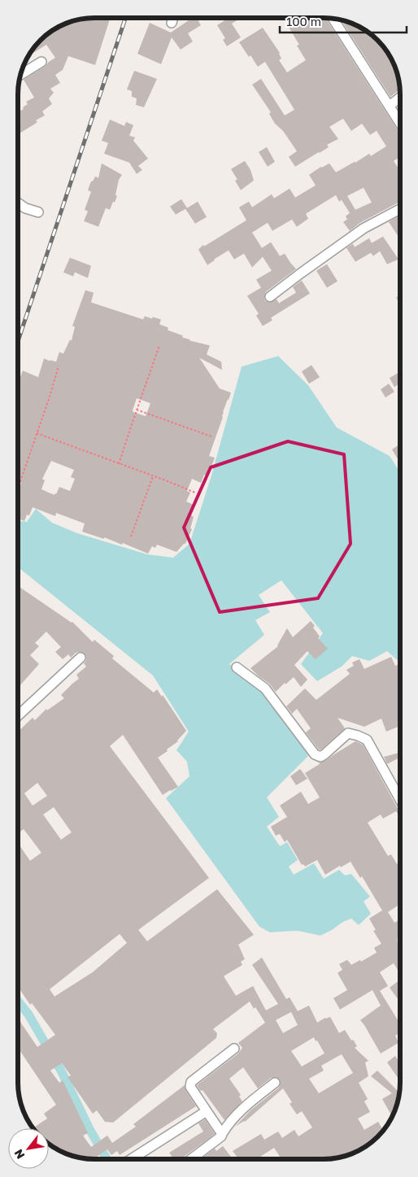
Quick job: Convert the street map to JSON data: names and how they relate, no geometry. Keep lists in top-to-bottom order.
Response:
{
  "scale_bar": "100 m",
  "north": "bottom left"
}
